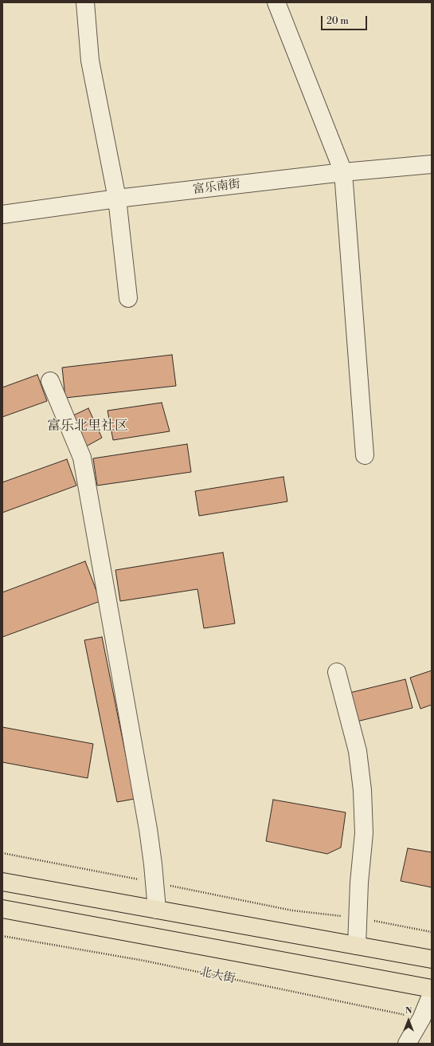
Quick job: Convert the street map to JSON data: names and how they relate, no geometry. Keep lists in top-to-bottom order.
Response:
{
  "streets": {
    "street": ["富乐南街"],
    "path": ["北大街"]
  },
  "districts": ["富乐北里社区"],
  "scale_bar": "20 m",
  "north": "top"
}
